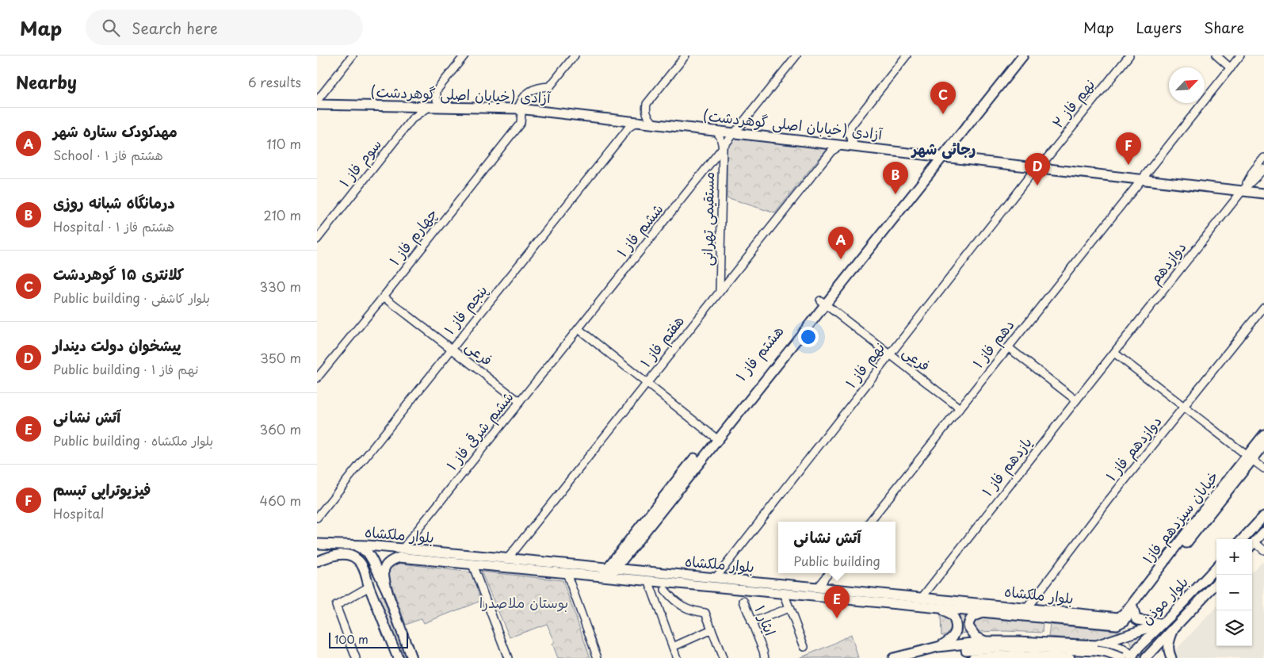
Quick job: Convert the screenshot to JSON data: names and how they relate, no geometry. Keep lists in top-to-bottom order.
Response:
{
  "streets": {
    "main road": [
      "آزادی (خیابان اصلی گوهردشت)",
      "هشتم فاز ۱",
      "خیابان سیزدهم فاز۱",
      "بلوار ملکشاه",
      "بلوار موذن"
    ],
    "street": [
      "نهم فاز ۲",
      "سوم فاز ۱",
      "مستقیمی تهرانی",
      "ششم فاز ۱",
      "چهارم فاز ۱",
      "دوازدهم",
      "پنجم فاز ۱",
      "هفتم فاز ۱",
      "دهم فاز ۱",
      "فرعی",
      "نهم فاز ۱",
      "ششم شرقی فاز ۱",
      "دوازدهم فاز ۱",
      "یازدهم فاز ۱",
      "ایثار ۱"
    ]
  },
  "crossings": [
    ["آزادی (خیابان اصلی گوهردشت)", "نهم فاز ۲"],
    ["آزادی (خیابان اصلی گوهردشت)", "سوم فاز ۱"],
    ["آزادی (خیابان اصلی گوهردشت)", "ششم فاز ۱"],
    ["آزادی (خیابان اصلی گوهردشت)", "چهارم فاز ۱"],
    ["آزادی (خیابان اصلی گوهردشت)", "دوازدهم"],
    ["آزادی (خیابان اصلی گوهردشت)", "پنجم فاز ۱"],
    ["آزادی (خیابان اصلی گوهردشت)", "هفتم فاز ۱"],
    ["آزادی (خیابان اصلی گوهردشت)", "دهم فاز ۱"],
    ["آزادی (خیابان اصلی گوهردشت)", "هشتم فاز ۱"],
    ["آزادی (خیابان اصلی گوهردشت)", "نهم فاز ۱"],
    ["نهم فاز ۲", "نهم فاز ۱"],
    ["مستقیمی تهرانی", "ششم فاز ۱"],
    ["مستقیمی تهرانی", "هفتم فاز ۱"],
    ["ششم فاز ۱", "ششم شرقی فاز ۱"],
    ["چهارم فاز ۱", "فرعی"],
    ["دوازدهم", "یازدهم فاز ۱"],
    ["پنجم فاز ۱", "فرعی"],
    ["هفتم فاز ۱", "بلوار ملکشاه"],
    ["دهم فاز ۱", "فرعی"],
    ["فرعی", "هشتم فاز ۱"],
    ["فرعی", "نهم فاز ۱"],
    ["فرعی", "ششم شرقی فاز ۱"],
    ["هشتم فاز ۱", "بلوار ملکشاه"],
    ["نهم فاز ۱", "بلوار ملکشاه"],
    ["ششم شرقی فاز ۱", "بلوار ملکشاه"],
    ["دوازدهم فاز ۱", "بلوار ملکشاه"],
    ["یازدهم فاز ۱", "بلوار ملکشاه"],
    ["خیابان سیزدهم فاز۱", "بلوار ملکشاه"]
  ],
  "districts": ["رجائی شهر"],
  "parks": ["بوستان ملاصدرا"],
  "scale_bar": "100 m",
  "north": "top right",
  "page": {
    "header": "Map",
    "search": "Search here",
    "nav": ["Map", "Layers", "Share"],
    "heading": ["Nearby", "6 results"],
    "pins": [
      "C",
      "F",
      "D",
      "B",
      "A",
      "E"
    ],
    "list": [
      {
        "mark": "A",
        "name": "مهدکودک ستاره شهر",
        "note": "School · هشتم فاز ۱",
        "value": "110 m"
      },
      {
        "mark": "B",
        "name": "درمانگاه شبانه روزی",
        "note": "Hospital · هشتم فاز ۱",
        "value": "210 m"
      },
      {
        "mark": "C",
        "name": "کلانتری ۱۵ گوهردشت",
        "note": "Public building · بلوار کاشفی",
        "value": "330 m"
      },
      {
        "mark": "D",
        "name": "پیشخوان دولت دیندار",
        "note": "Public building · نهم فاز ۱",
        "value": "350 m"
      },
      {
        "mark": "E",
        "name": "آتش نشانی",
        "note": "Public building · بلوار ملکشاه",
        "value": "360 m"
      },
      {
        "mark": "F",
        "name": "فیزیوتراپی تبسم",
        "note": "Hospital",
        "value": "460 m"
      }
    ],
    "popup": ["آتش نشانی", "Public building"],
    "map_buttons": ["+", "−"],
    "scale": "100 m"
  }
}
